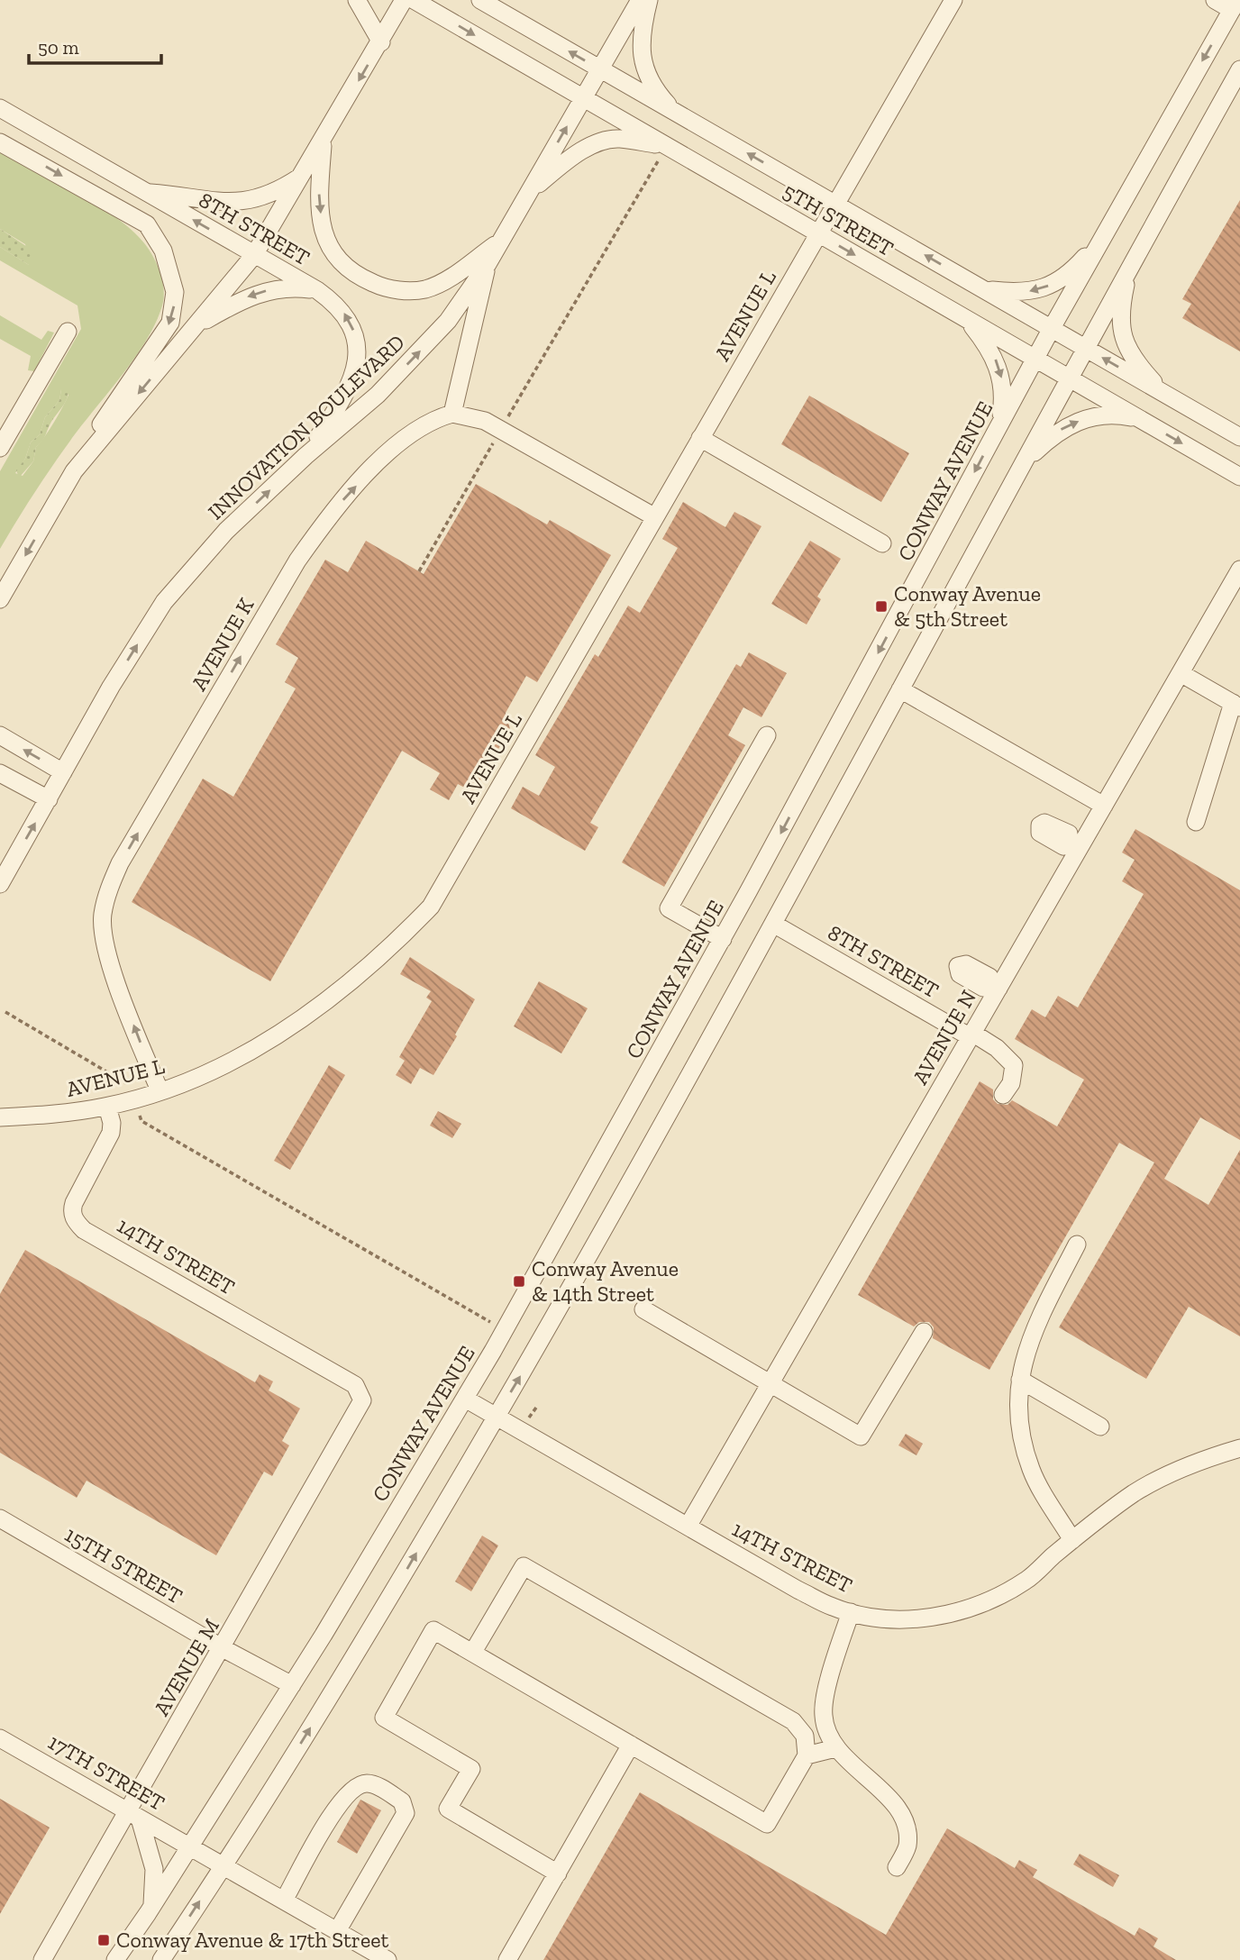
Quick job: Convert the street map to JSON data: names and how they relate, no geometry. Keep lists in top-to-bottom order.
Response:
{
  "streets": {
    "street": [
      "5TH STREET",
      "8TH STREET",
      "AVENUE L",
      "INNOVATION BOULEVARD",
      "CONWAY AVENUE",
      "AVENUE K",
      "AVENUE N",
      "14TH STREET",
      "15TH STREET",
      "AVENUE M",
      "17TH STREET"
    ]
  },
  "crossings": [
    ["5TH STREET", "AVENUE L"],
    ["5TH STREET", "INNOVATION BOULEVARD"],
    ["5TH STREET", "CONWAY AVENUE"],
    ["8TH STREET", "INNOVATION BOULEVARD"],
    ["8TH STREET", "AVENUE N"],
    ["AVENUE L", "AVENUE K"],
    ["AVENUE L", "14TH STREET"],
    ["CONWAY AVENUE", "14TH STREET"],
    ["CONWAY AVENUE", "15TH STREET"],
    ["CONWAY AVENUE", "17TH STREET"],
    ["AVENUE N", "14TH STREET"],
    ["14TH STREET", "AVENUE M"],
    ["15TH STREET", "AVENUE M"],
    ["AVENUE M", "17TH STREET"]
  ],
  "one_way": ["AVENUE K"],
  "places": {
    "transit": ["Conway Avenue & 5th Street", "Conway Avenue & 14th Street", "Conway Avenue & 17th Street"]
  },
  "scale_bar": "50 m"
}
